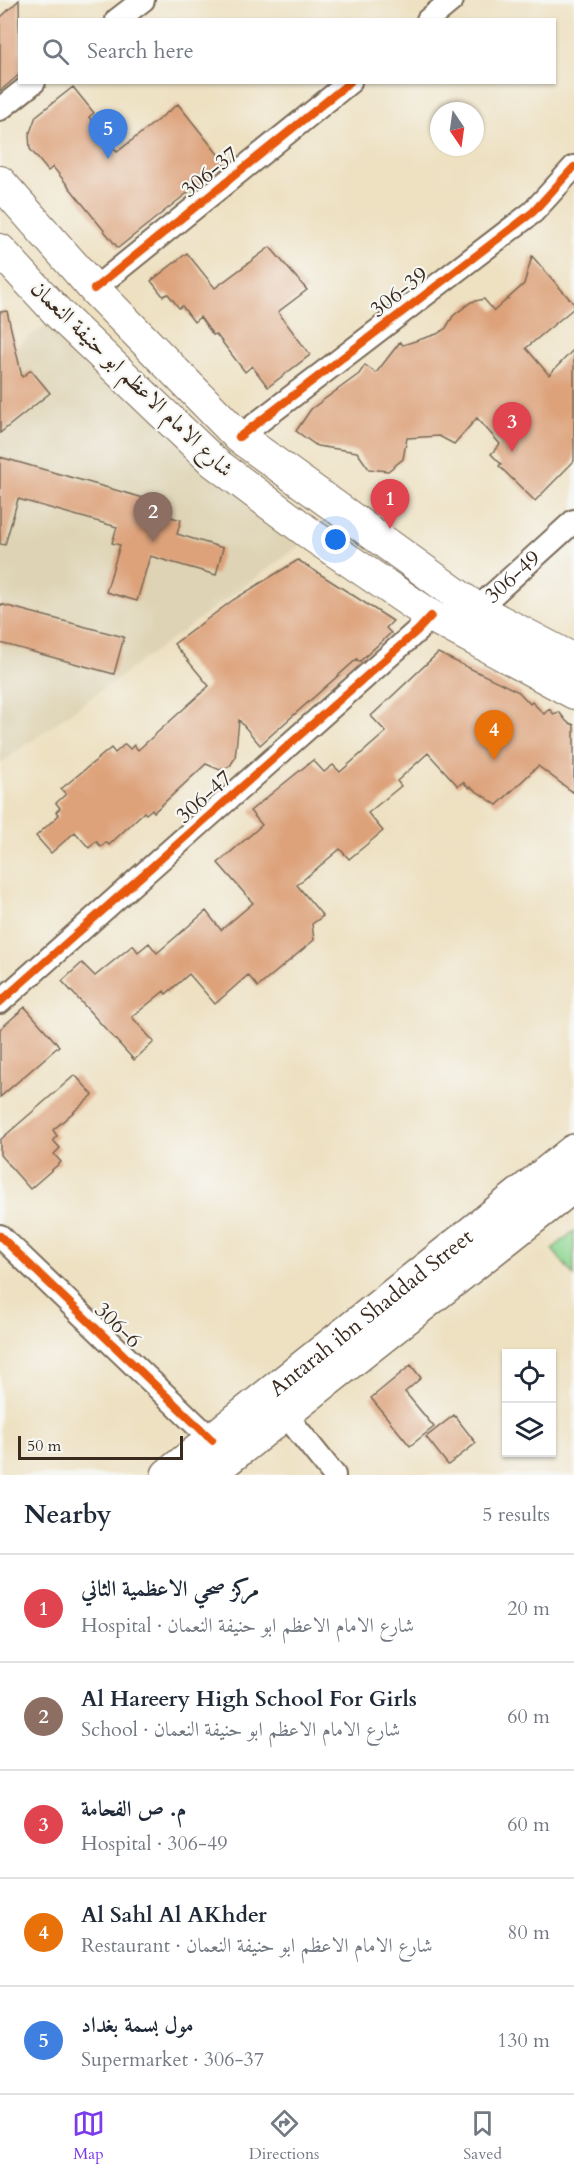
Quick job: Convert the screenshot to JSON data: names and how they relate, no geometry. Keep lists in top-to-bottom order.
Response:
{
  "streets": {
    "main road": ["شارع الامام الاعظم ابو حنيفة النعمان", "Antarah ibn Shaddad Street"],
    "street": [
      "306-37",
      "306-39",
      "306-49",
      "306-47",
      "306-6"
    ]
  },
  "crossings": [
    ["306-37", "شارع الامام الاعظم ابو حنيفة النعمان"],
    ["306-39", "شارع الامام الاعظم ابو حنيفة النعمان"],
    ["شارع الامام الاعظم ابو حنيفة النعمان", "306-49"],
    ["شارع الامام الاعظم ابو حنيفة النعمان", "306-47"],
    ["Antarah ibn Shaddad Street", "306-6"]
  ],
  "scale_bar": "50 m",
  "north": "bottom",
  "page": {
    "search": "Search here",
    "pins": [
      "5",
      "3",
      "1",
      "2",
      "4"
    ],
    "scale": "50 m",
    "heading": ["Nearby", "5 results"],
    "list": [
      {
        "mark": "1",
        "name": "مركز صحي الاعظمية الثاني",
        "note": "Hospital · شارع الامام الاعظم ابو حنيفة النعمان",
        "value": "20 m"
      },
      {
        "mark": "2",
        "name": "Al Hareery High School For Girls",
        "note": "School · شارع الامام الاعظم ابو حنيفة النعمان",
        "value": "60 m"
      },
      {
        "mark": "3",
        "name": "م. ص الفحامة",
        "note": "Hospital · 306-49",
        "value": "60 m"
      },
      {
        "mark": "4",
        "name": "Al Sahl Al AKhder",
        "note": "Restaurant · شارع الامام الاعظم ابو حنيفة النعمان",
        "value": "80 m"
      },
      {
        "mark": "5",
        "name": "مول بسمة بغداد",
        "note": "Supermarket · 306-37",
        "value": "130 m"
      }
    ],
    "nav": ["Map", "Directions", "Saved"]
  }
}
